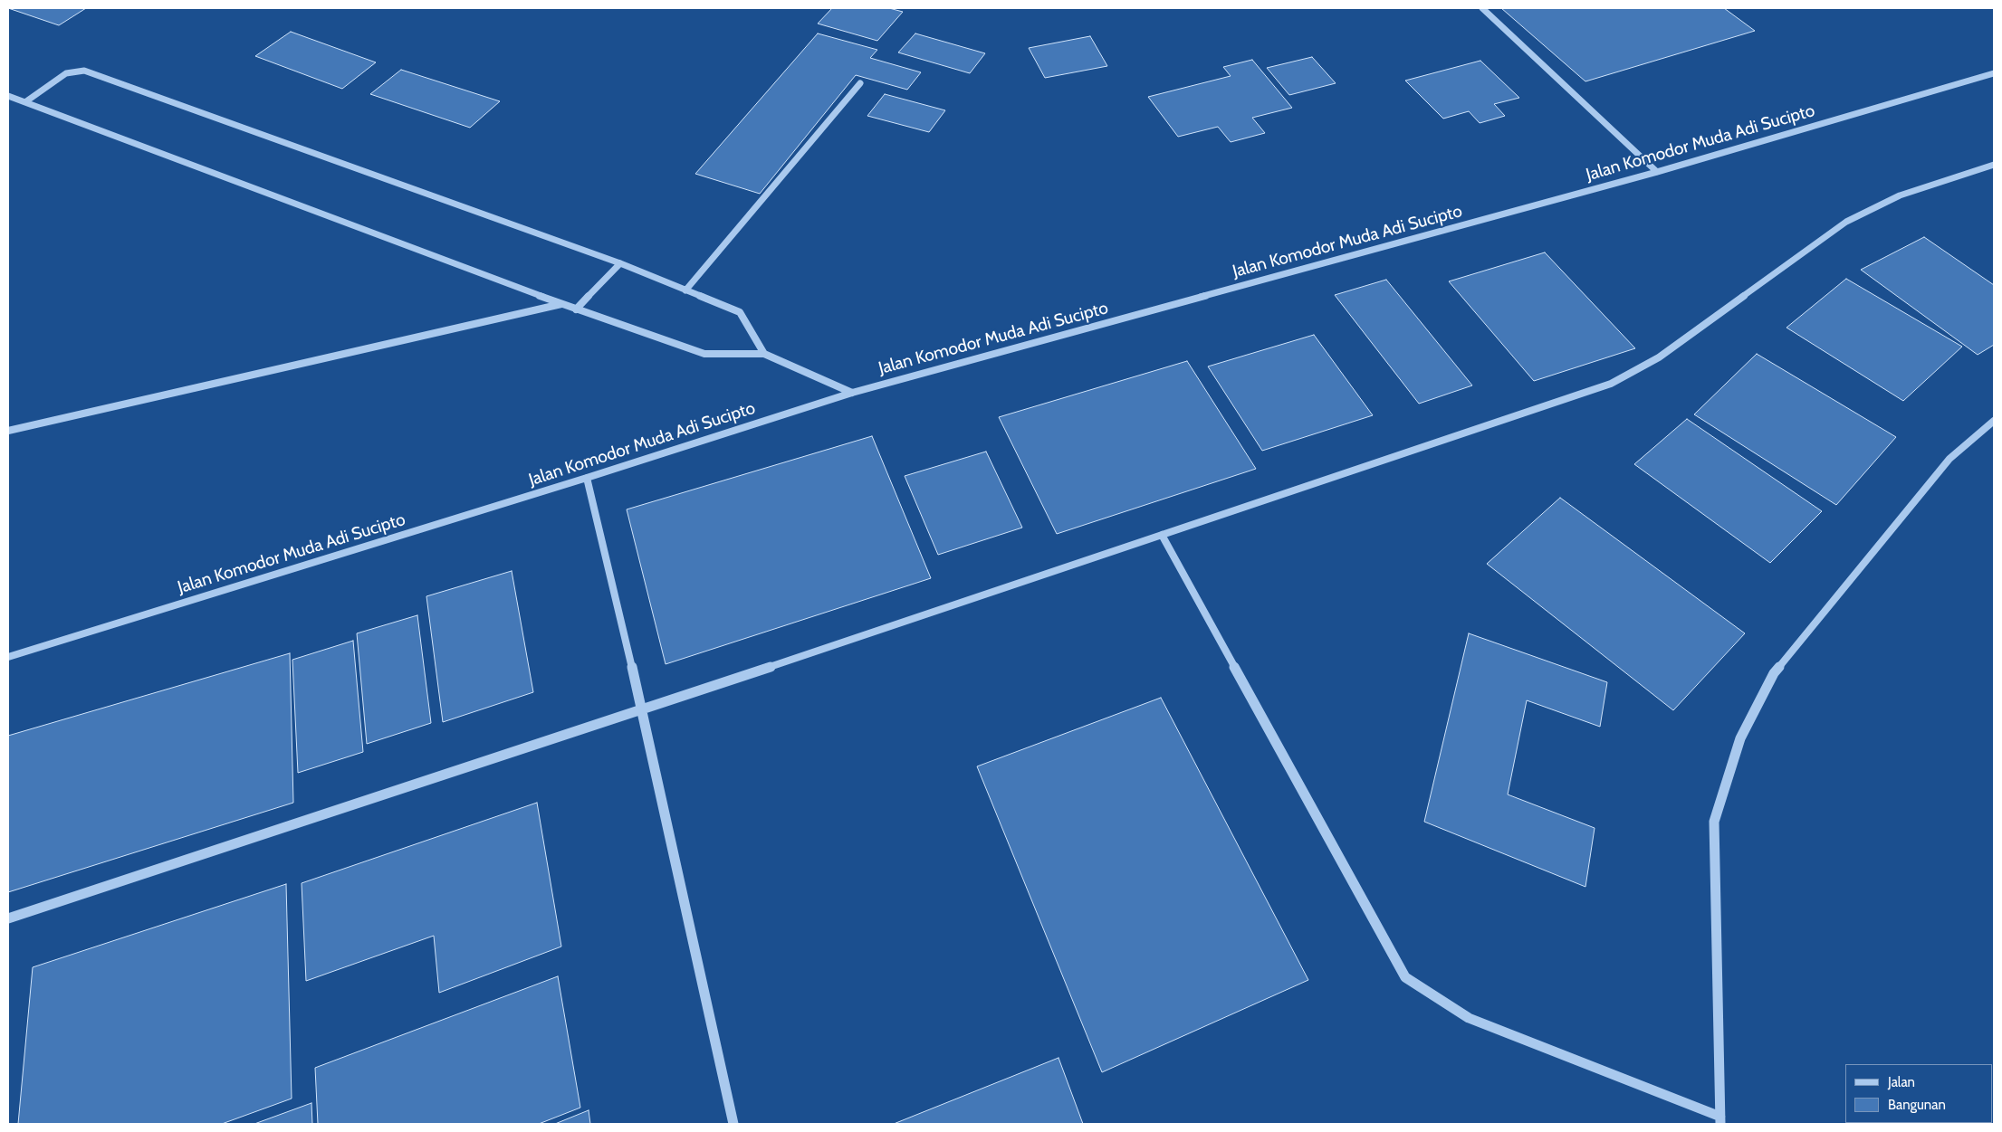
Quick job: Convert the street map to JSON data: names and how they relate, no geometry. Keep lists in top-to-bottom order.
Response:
{
  "streets": {
    "street": ["Jalan Komodor Muda Adi Sucipto"]
  },
  "legend": ["Jalan", "Bangunan"]
}
